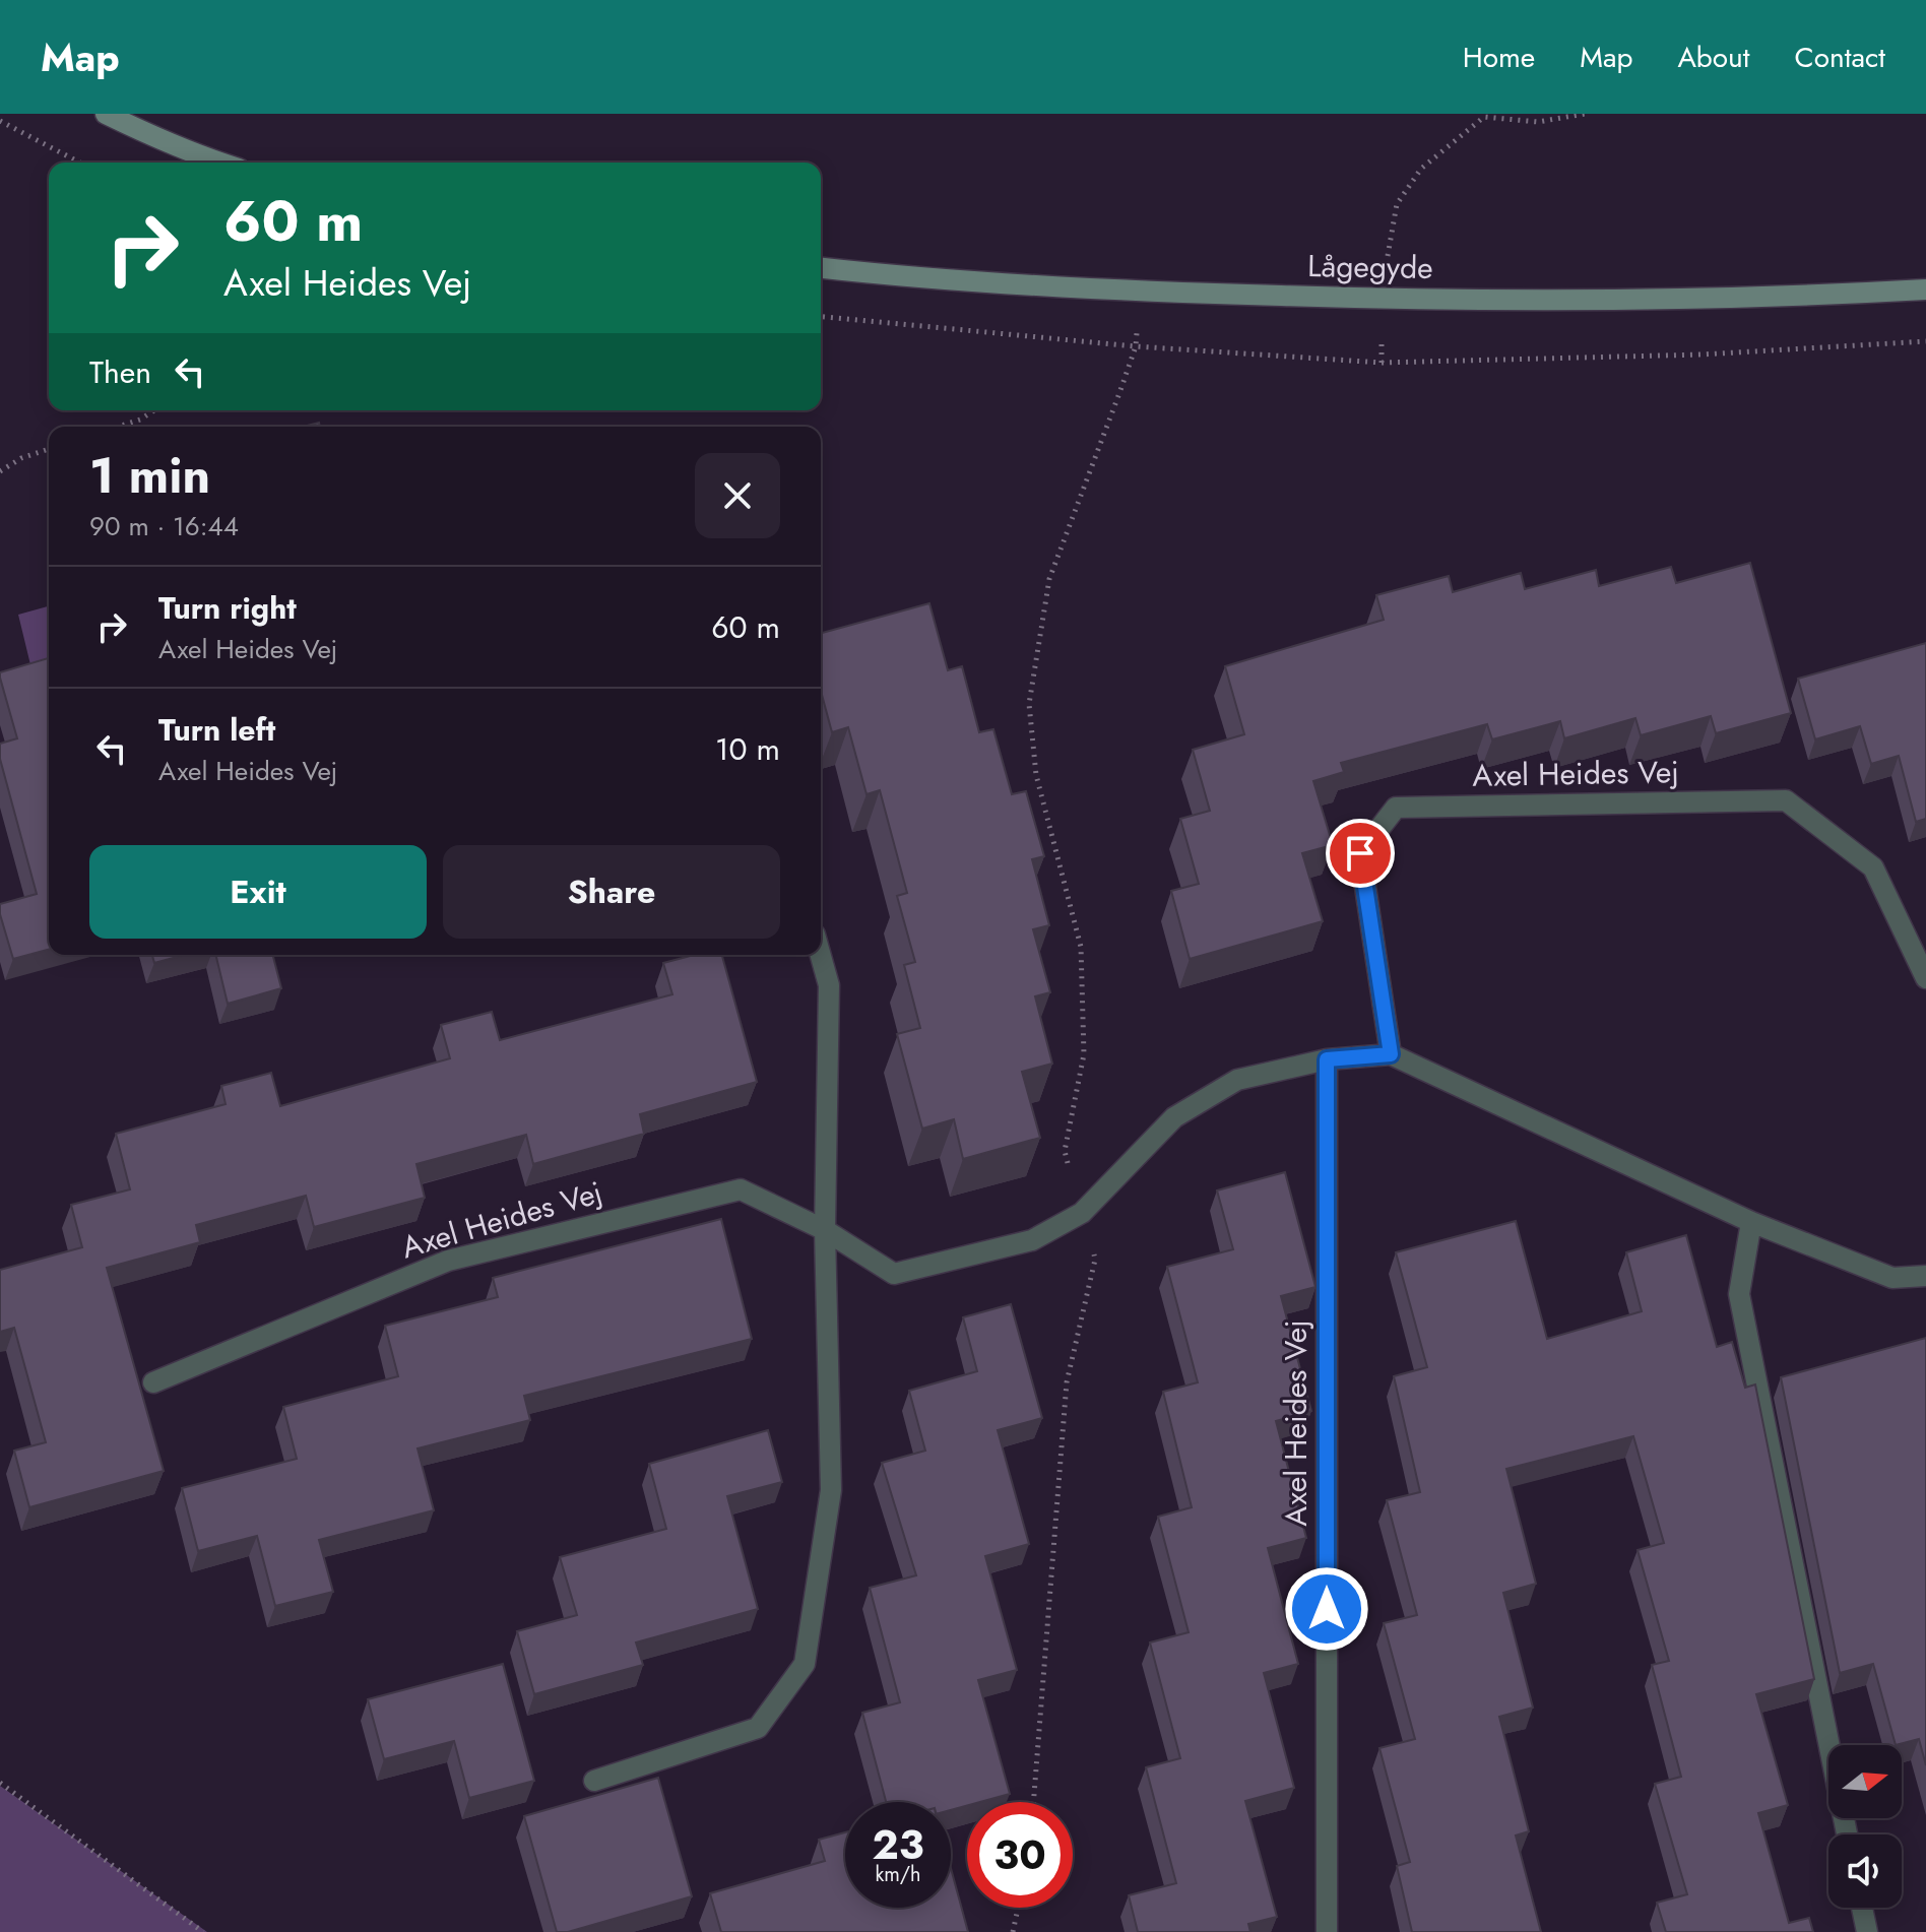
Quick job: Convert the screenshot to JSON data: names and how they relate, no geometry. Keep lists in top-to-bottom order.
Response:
{
  "streets": {
    "street": ["Lågegyde", "Axel Heides Vej"]
  },
  "north": "right",
  "page": {
    "header": "Map",
    "nav": [
      "Home",
      "Map",
      "About",
      "Contact"
    ],
    "turn": ["60 m", "Axel Heides Vej"],
    "then": "Then",
    "heading": ["1 min", "90 m · 16:44"],
    "list": [
      {
        "name": "Turn right",
        "note": "Axel Heides Vej",
        "value": "60 m"
      },
      {
        "name": "Turn left",
        "note": "Axel Heides Vej",
        "value": "10 m"
      }
    ],
    "buttons": ["Exit", "Share"],
    "speed": "23 km/h",
    "limit": "30"
  }
}
